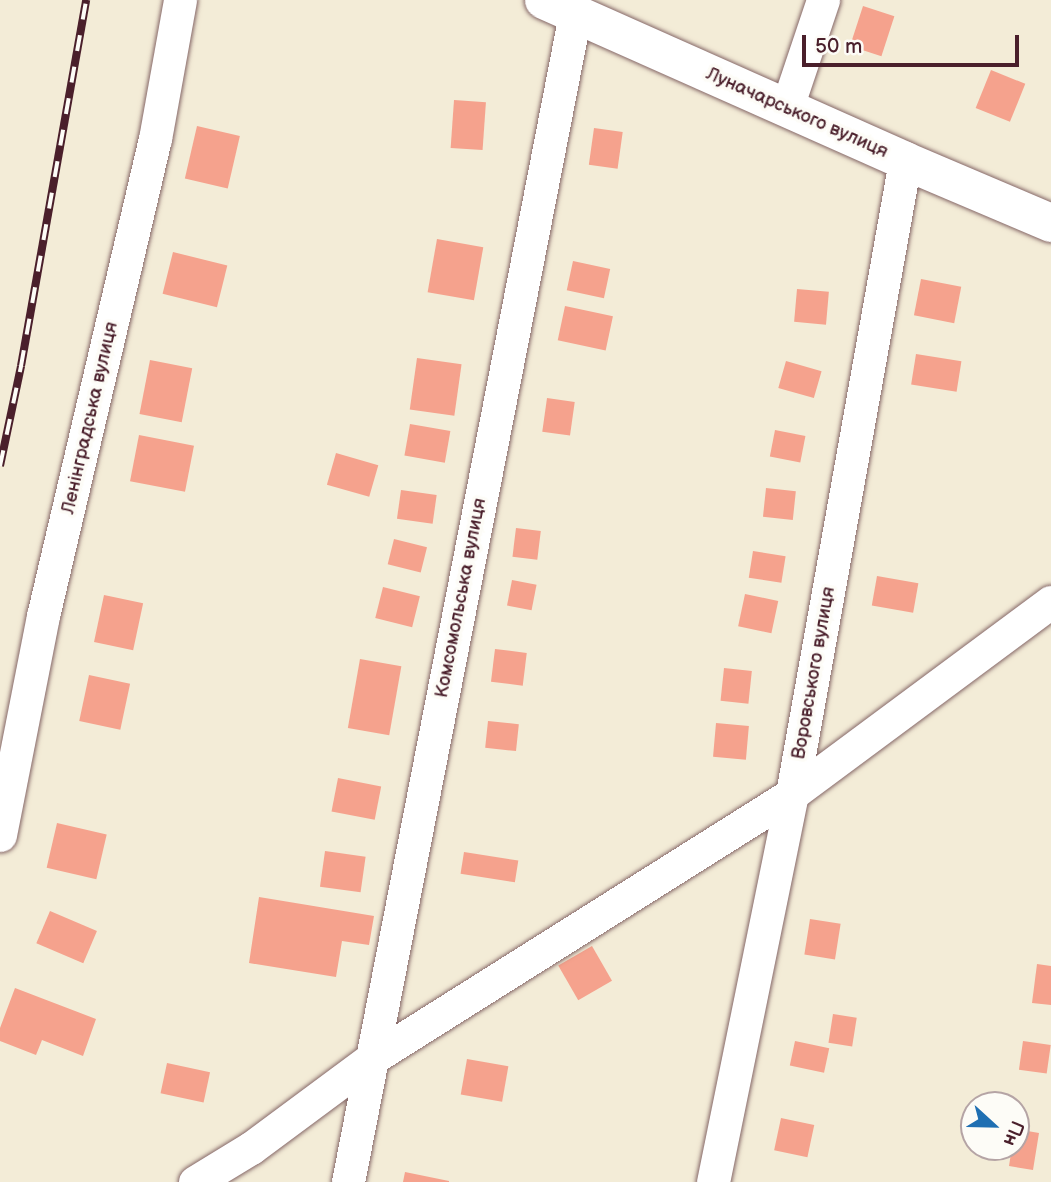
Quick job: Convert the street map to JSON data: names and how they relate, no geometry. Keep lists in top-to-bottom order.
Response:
{
  "streets": {
    "main road": ["Луначарського вулиця"],
    "street": ["Ленінградська вулиця", "Комсомольська вулиця", "Воровського вулиця"]
  },
  "crossings": [
    ["Луначарського вулиця", "Комсомольська вулиця"],
    ["Луначарського вулиця", "Воровського вулиця"]
  ],
  "scale_bar": "50 m",
  "north": "right"
}
